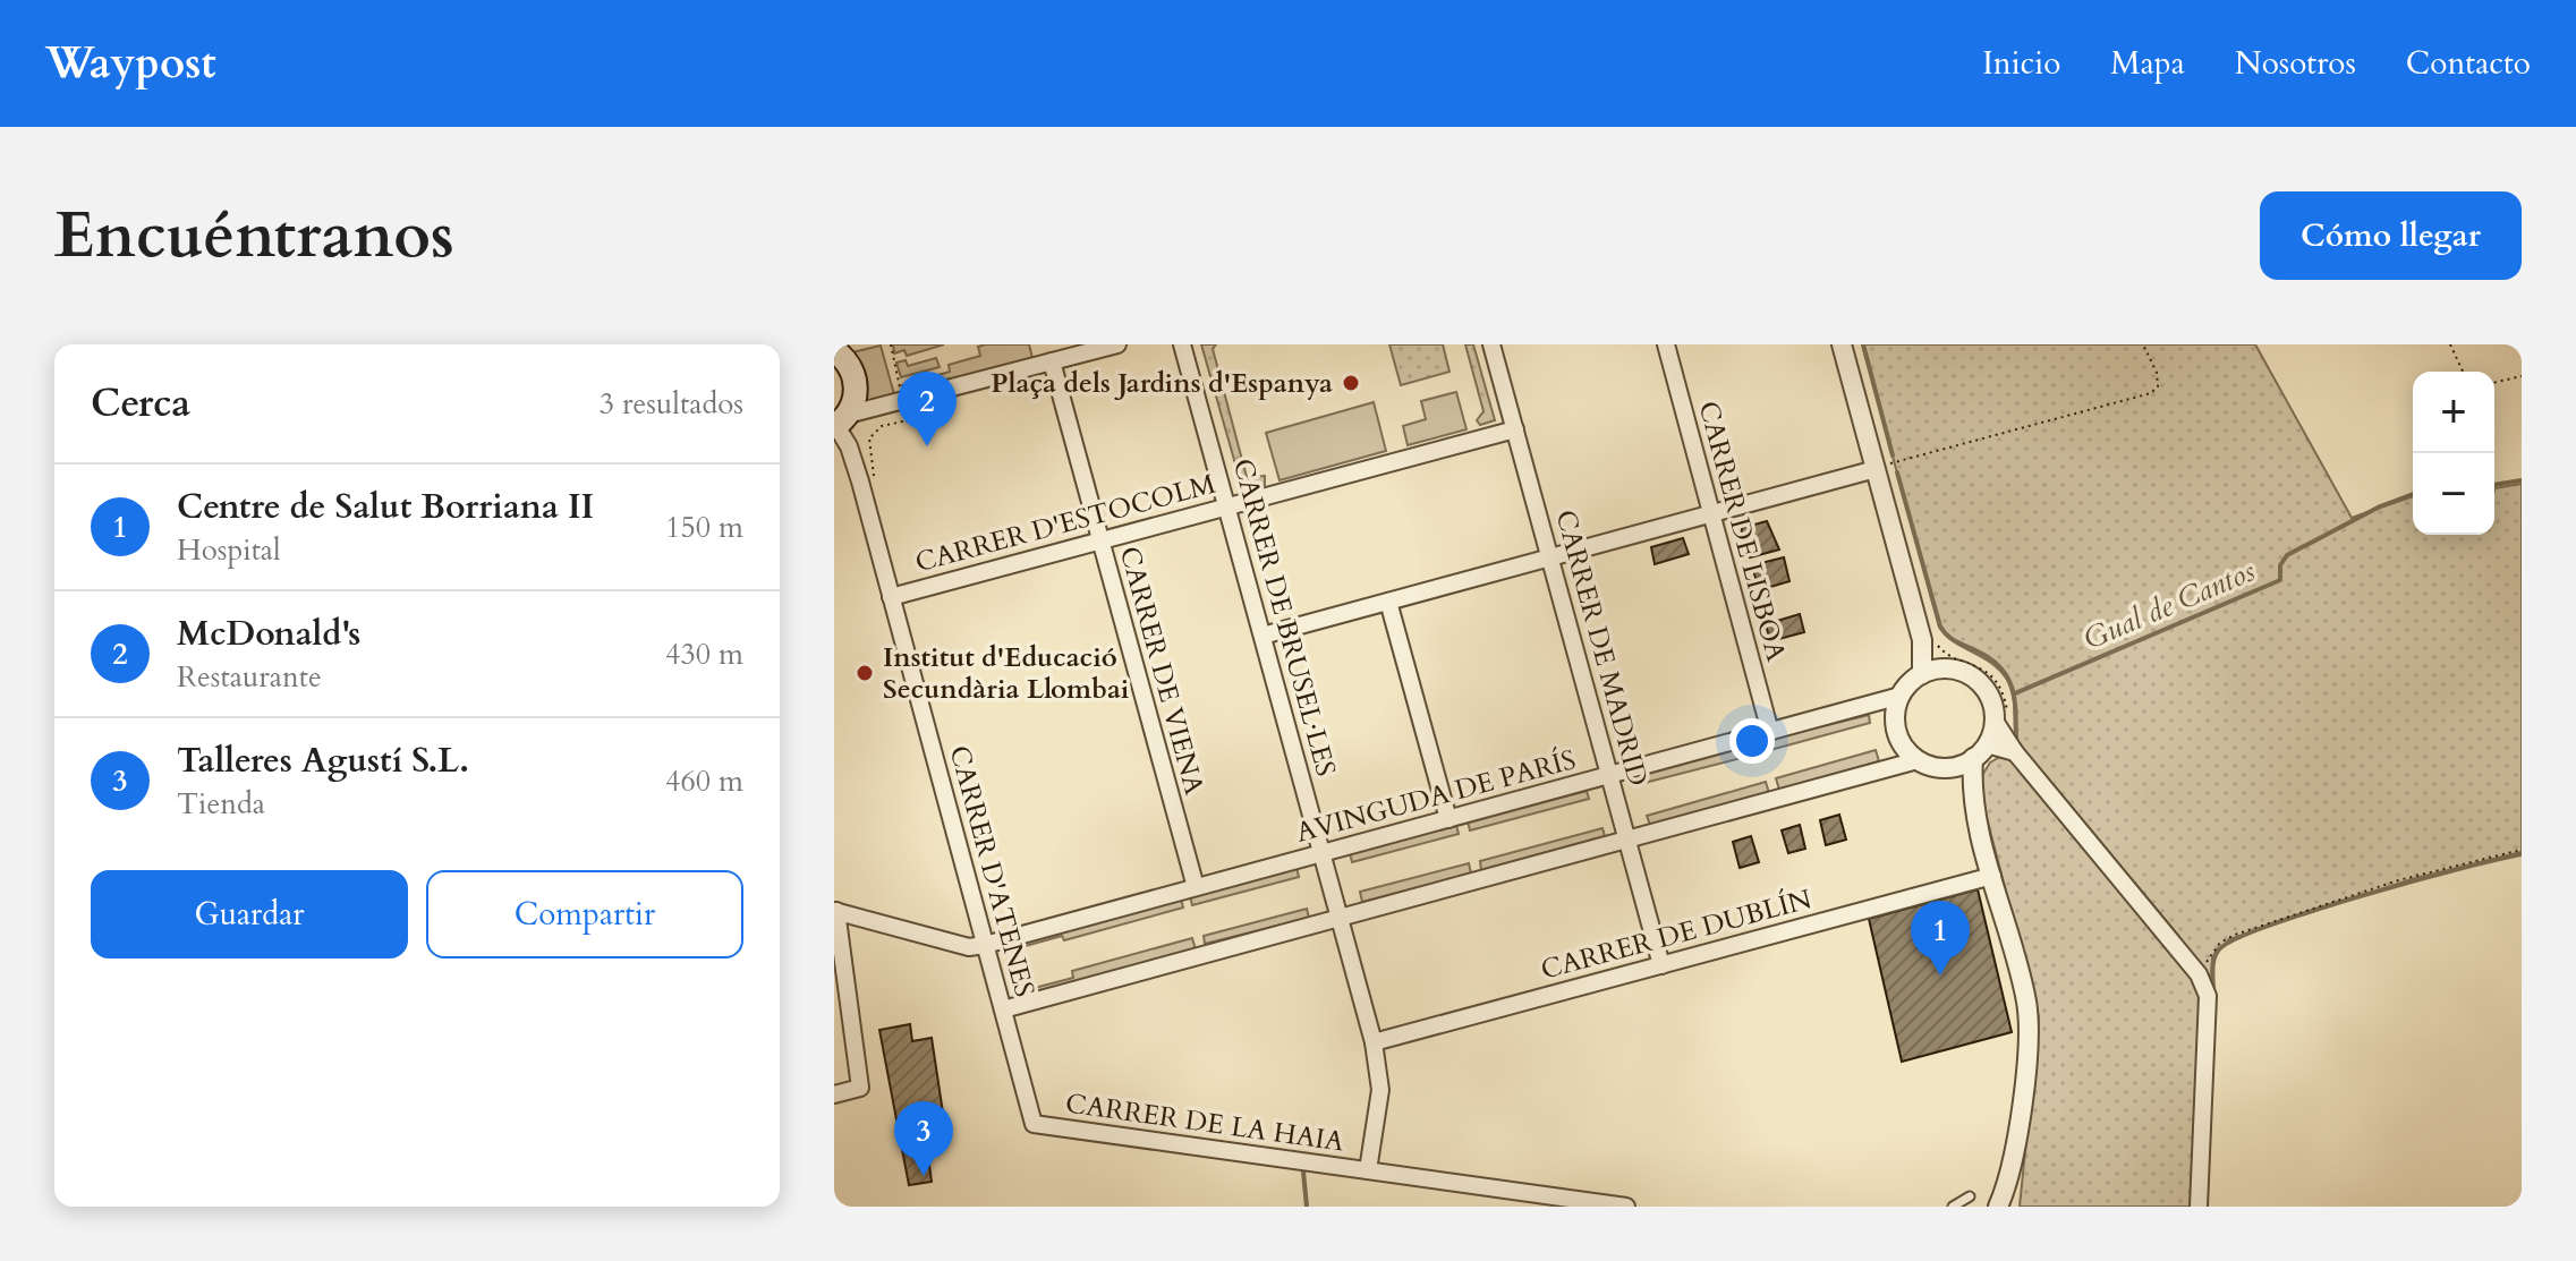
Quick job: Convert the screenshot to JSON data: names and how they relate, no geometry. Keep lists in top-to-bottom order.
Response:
{
  "streets": {
    "street": [
      "CARRER D'ESTOCOLM",
      "CARRER DE LISBOA",
      "CARRER DE BRUSEL·LES",
      "CARRER DE MADRID",
      "CARRER DE VIENA",
      "AVINGUDA DE PARÍS",
      "CARRER D'ATENES",
      "CARRER DE DUBLÍN",
      "CARRER DE LA HAIA"
    ]
  },
  "crossings": [
    ["CARRER D'ESTOCOLM", "CARRER DE BRUSEL·LES"],
    ["CARRER D'ESTOCOLM", "CARRER DE MADRID"],
    ["CARRER D'ESTOCOLM", "CARRER DE VIENA"],
    ["CARRER D'ESTOCOLM", "CARRER D'ATENES"],
    ["CARRER DE LISBOA", "AVINGUDA DE PARÍS"],
    ["CARRER DE BRUSEL·LES", "AVINGUDA DE PARÍS"],
    ["CARRER DE BRUSEL·LES", "CARRER DE DUBLÍN"],
    ["CARRER DE BRUSEL·LES", "CARRER DE LA HAIA"],
    ["CARRER DE MADRID", "AVINGUDA DE PARÍS"],
    ["CARRER DE MADRID", "CARRER DE DUBLÍN"],
    ["CARRER DE VIENA", "AVINGUDA DE PARÍS"],
    ["AVINGUDA DE PARÍS", "CARRER D'ATENES"],
    ["CARRER D'ATENES", "CARRER DE LA HAIA"]
  ],
  "water": ["Gual de Cantos"],
  "places": ["Plaça dels Jardins d'Espanya", "Institut d'Educació Secundària Llombai"],
  "page": {
    "header": "Waypost",
    "nav": [
      "Inicio",
      "Mapa",
      "Nosotros",
      "Contacto"
    ],
    "buttons": [
      "Cómo llegar",
      ["Guardar", "Compartir"]
    ],
    "title": "Encuéntranos",
    "heading": ["Cerca", "3 resultados"],
    "map_buttons": ["+", "−"],
    "pins": ["2", "1", "3"],
    "list": [
      {
        "mark": "1",
        "name": "Centre de Salut Borriana II",
        "note": "Hospital",
        "value": "150 m"
      },
      {
        "mark": "2",
        "name": "McDonald's",
        "note": "Restaurante",
        "value": "430 m"
      },
      {
        "mark": "3",
        "name": "Talleres Agustí S.L.",
        "note": "Tienda",
        "value": "460 m"
      }
    ]
  }
}
